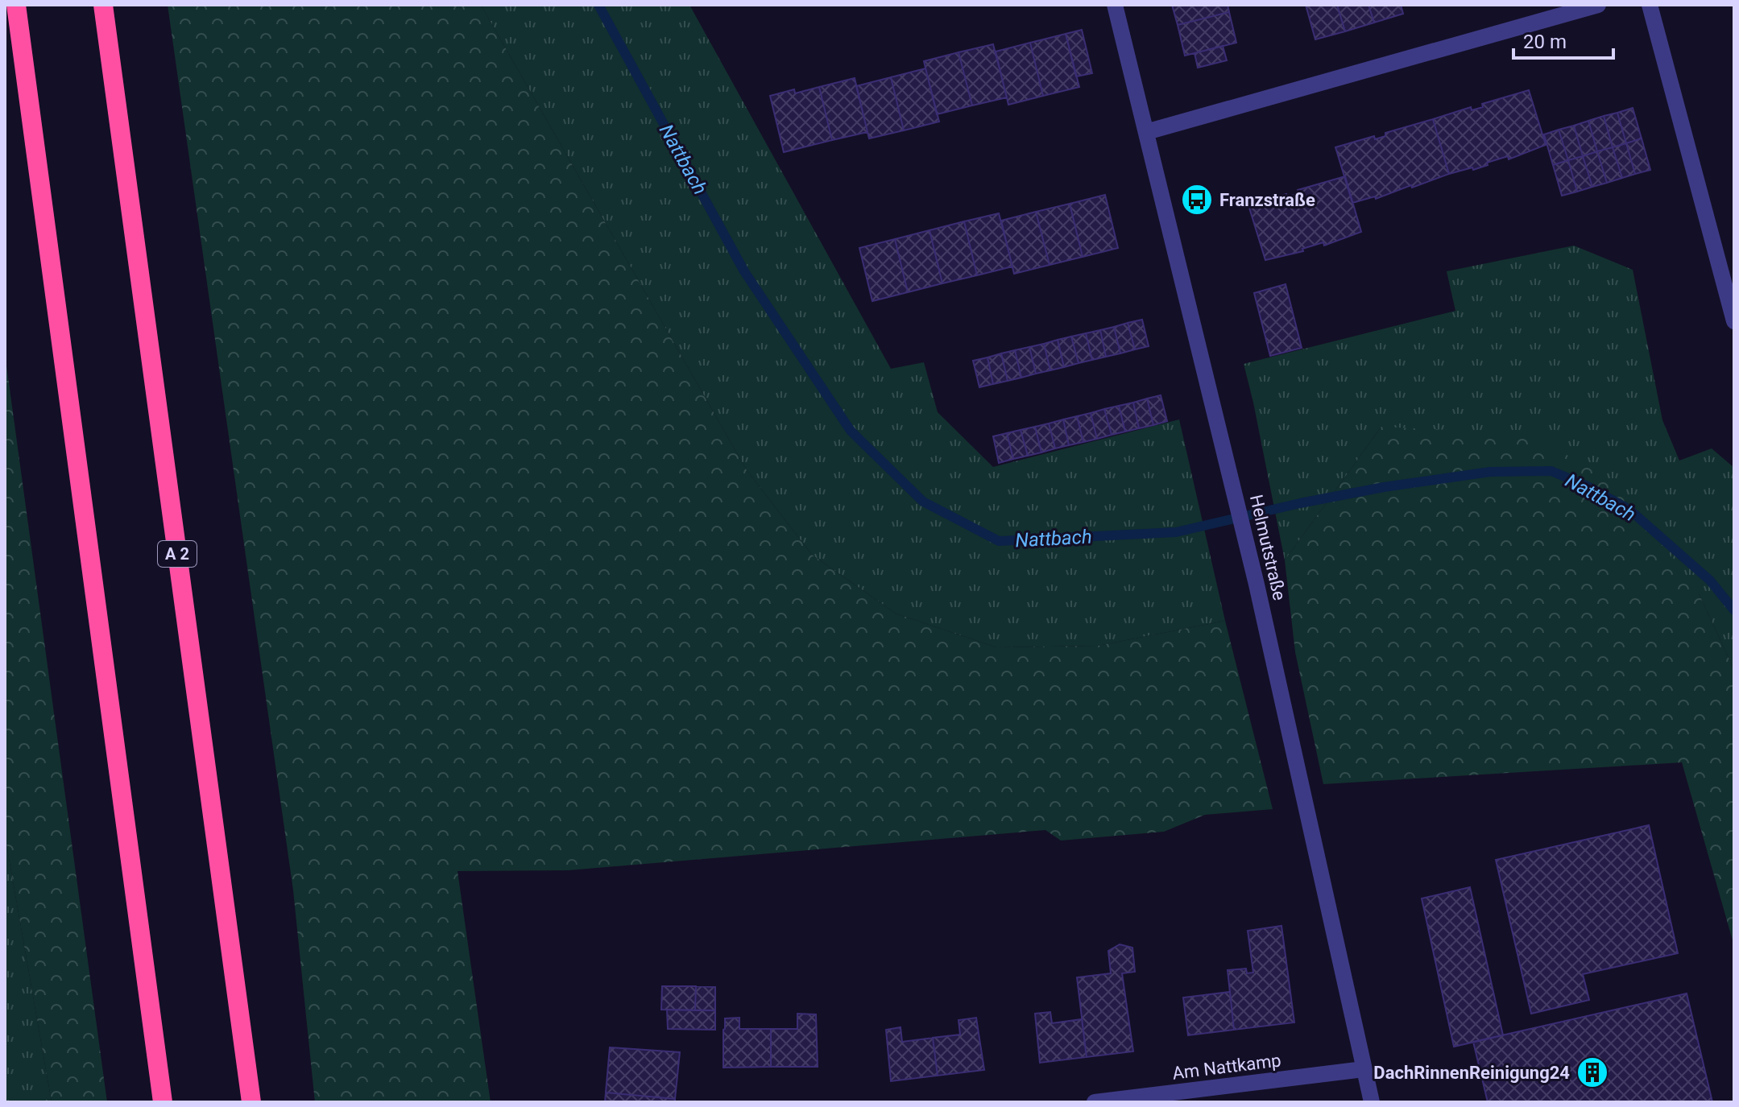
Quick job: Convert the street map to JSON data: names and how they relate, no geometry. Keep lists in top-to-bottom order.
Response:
{
  "streets": {
    "highway": ["A 2"],
    "street": ["Helmutstraße", "Am Nattkamp"]
  },
  "crossings": [
    ["Helmutstraße", "Am Nattkamp"]
  ],
  "water": ["Nattbach"],
  "places": {
    "bus stop": ["Franzstraße"],
    "building": ["DachRinnenReinigung24"]
  },
  "scale_bar": "20 m"
}
